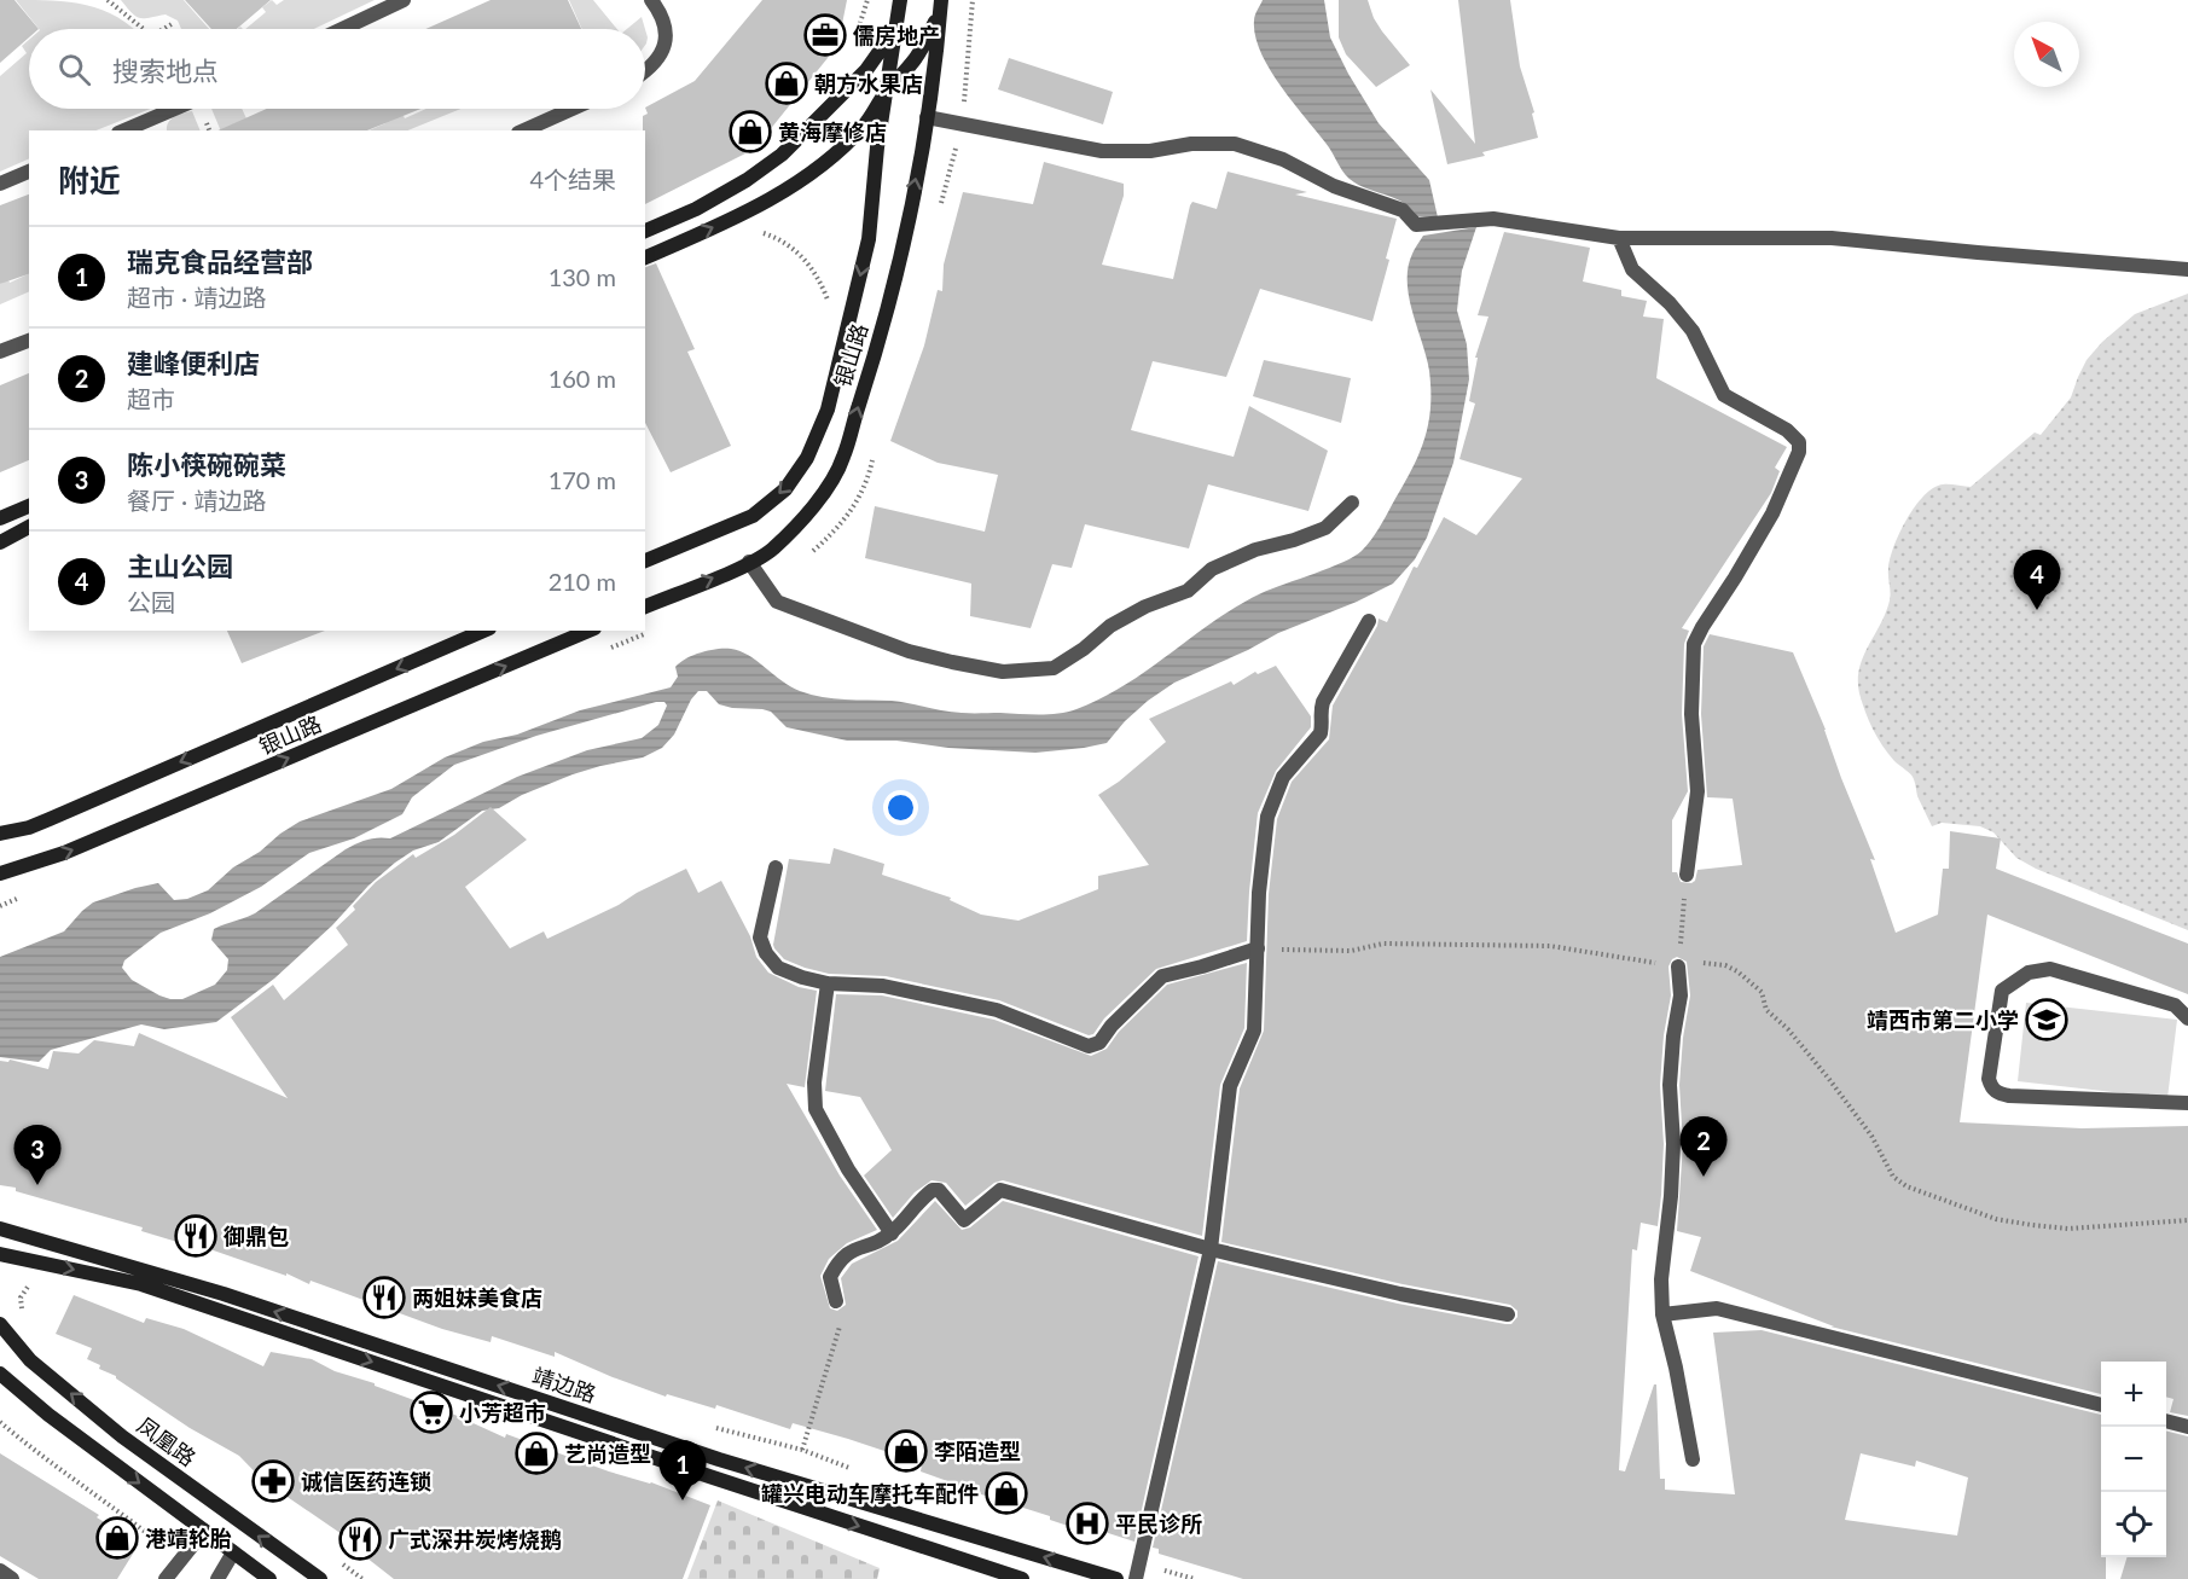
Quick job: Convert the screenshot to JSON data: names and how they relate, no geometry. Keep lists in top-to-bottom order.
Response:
{
  "streets": {
    "main road": ["银山路", "靖边路", "凤凰路"]
  },
  "places": {
    "office": ["儒房地产"],
    "shop": [
      "朝方水果店",
      "黄海摩修店",
      "李陌造型",
      "艺尚造型",
      "罐兴电动车摩托车配件",
      "港靖轮胎"
    ],
    "school or university": ["靖西市第二小学"],
    "restaurant": ["御鼎包", "两姐妹美食店", "广式深井炭烤烧鹅"],
    "supermarket": ["小芳超市"],
    "pharmacy": ["诚信医药连锁"],
    "hospital": ["平民诊所"]
  },
  "north": "top left",
  "page": {
    "search": "搜索地点",
    "heading": ["附近", "4个结果"],
    "list": [
      {
        "mark": "1",
        "name": "瑞克食品经营部",
        "note": "超市 · 靖边路",
        "value": "130 m"
      },
      {
        "mark": "2",
        "name": "建峰便利店",
        "note": "超市",
        "value": "160 m"
      },
      {
        "mark": "3",
        "name": "陈小筷碗碗菜",
        "note": "餐厅 · 靖边路",
        "value": "170 m"
      },
      {
        "mark": "4",
        "name": "主山公园",
        "note": "公园",
        "value": "210 m"
      }
    ],
    "pins": [
      "4",
      "2",
      "3",
      "1"
    ],
    "map_buttons": ["+", "−"]
  }
}
